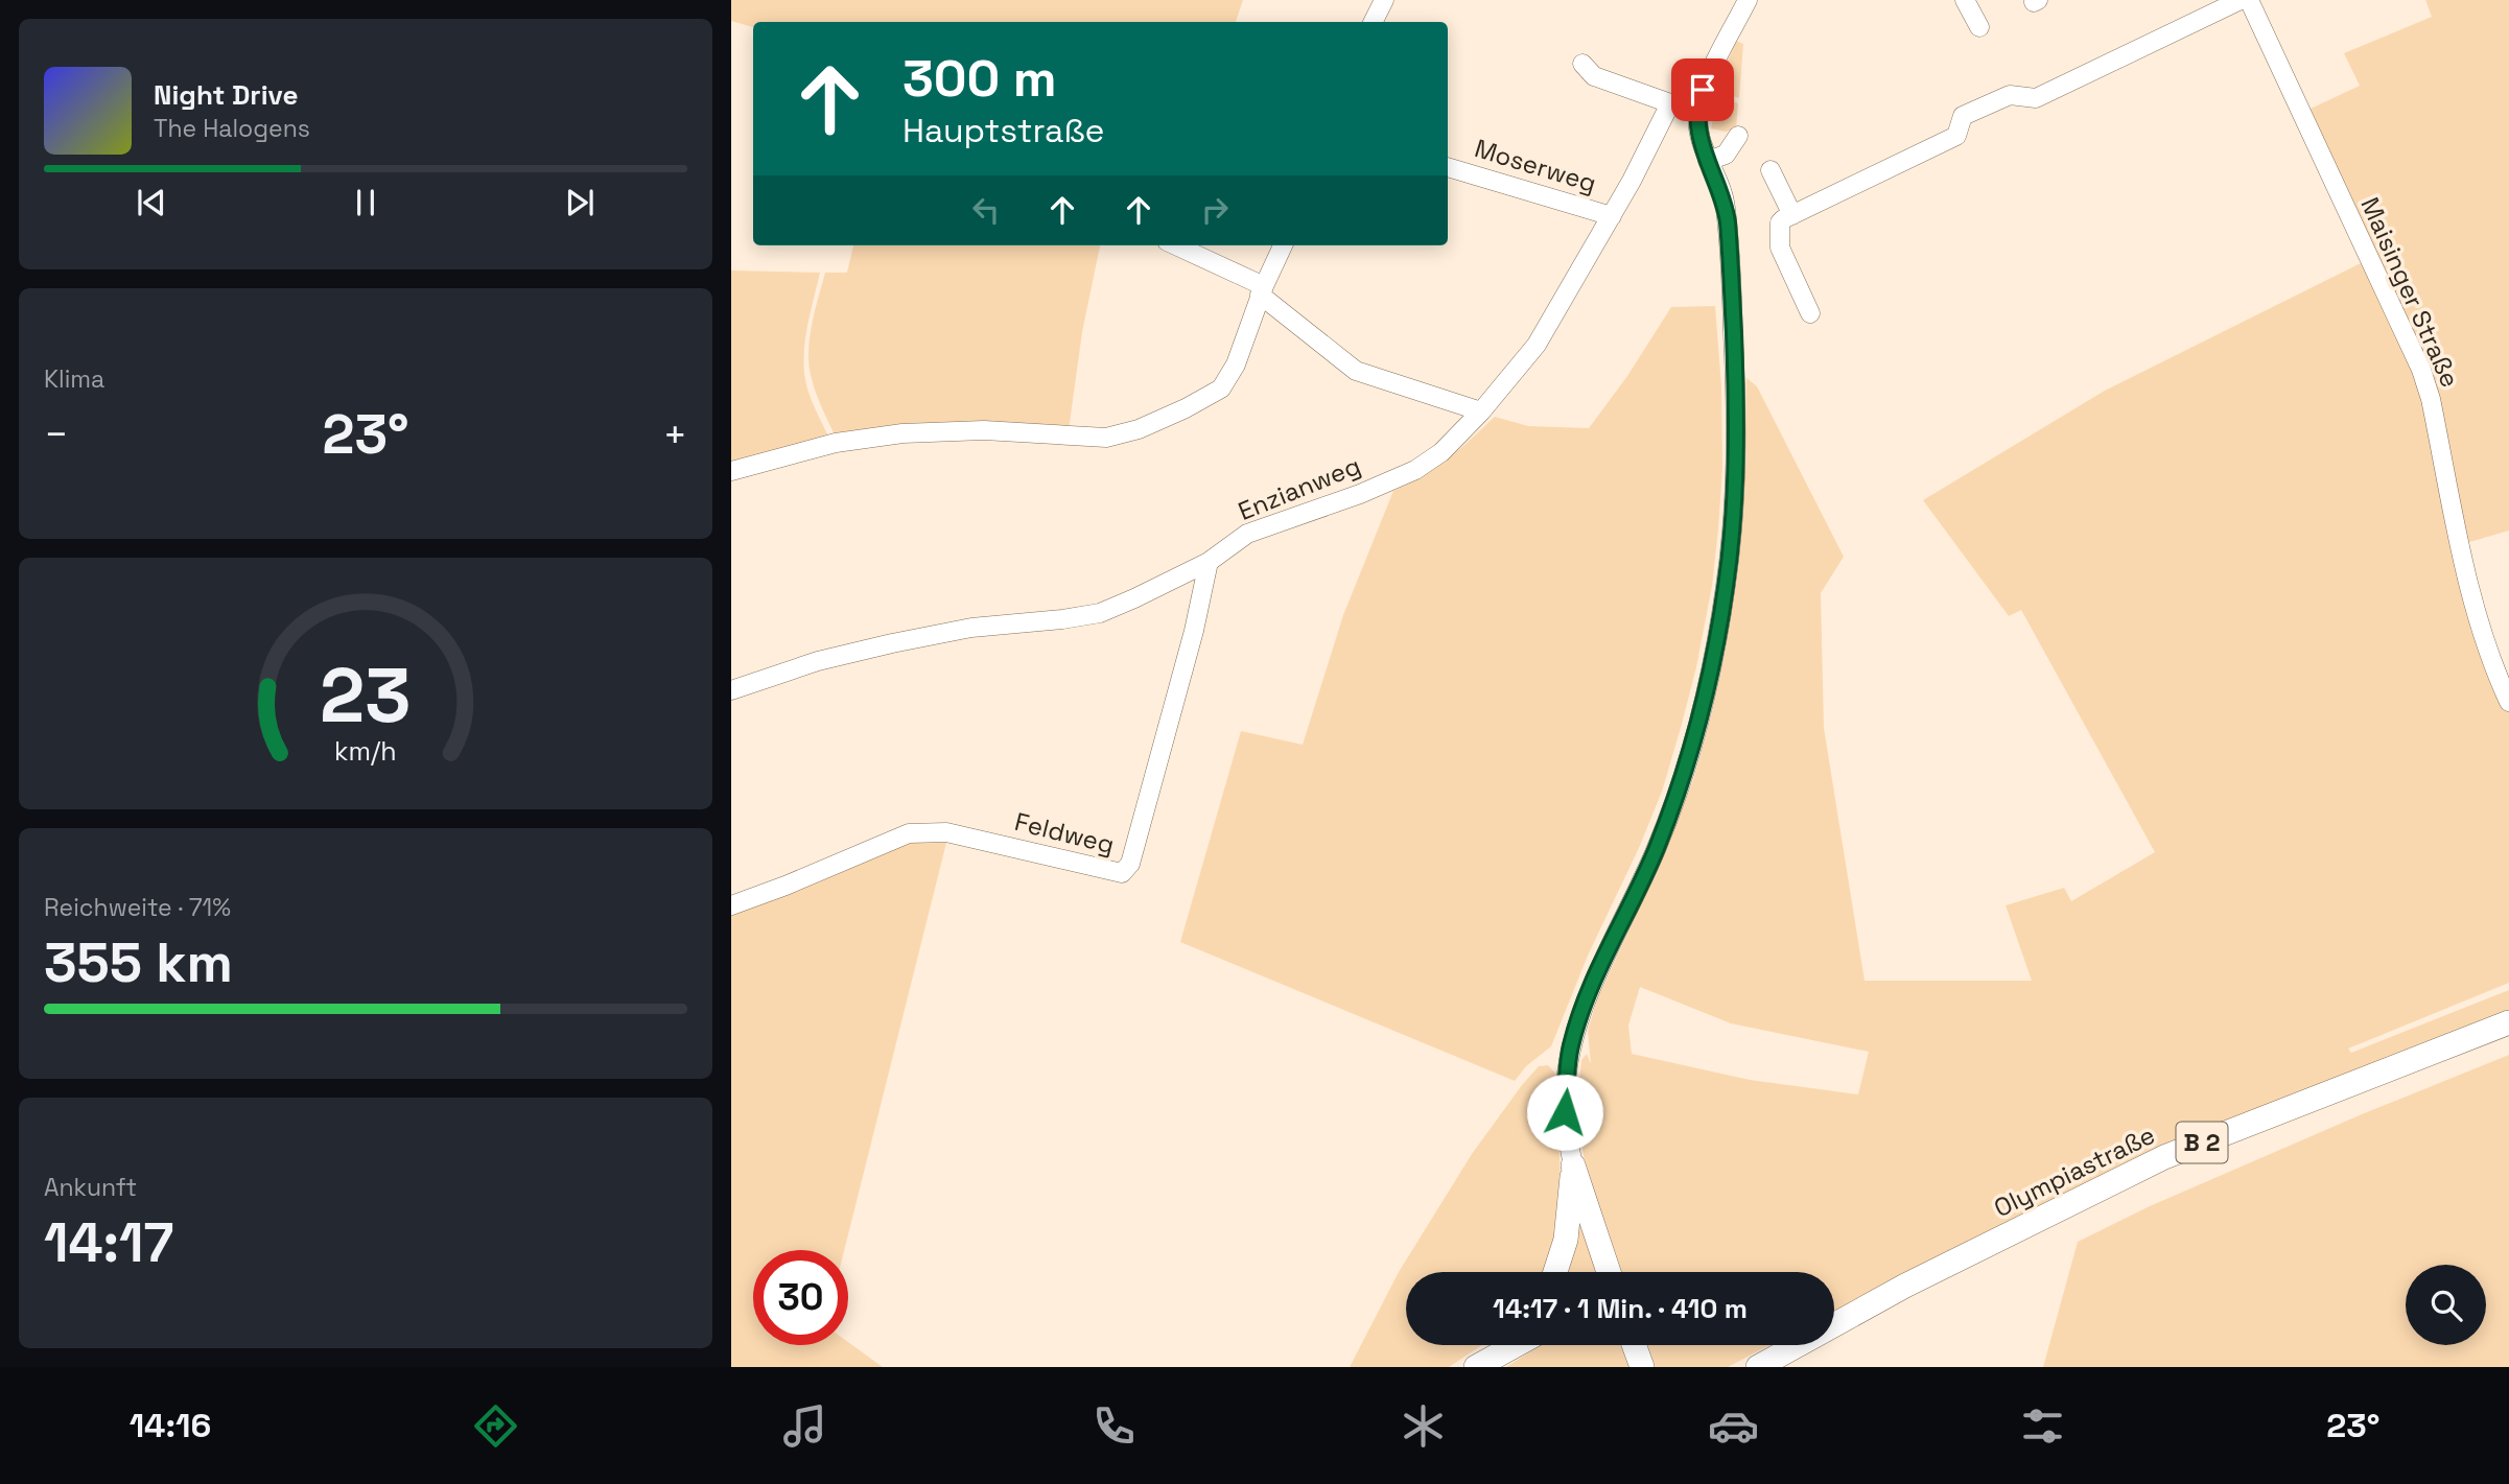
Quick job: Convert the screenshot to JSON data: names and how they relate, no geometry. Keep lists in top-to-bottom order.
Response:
{
  "streets": {
    "main road": ["B 2", "Olympiastraße"],
    "street": [
      "Moserweg",
      "Maisinger Straße",
      "Enzianweg",
      "Feldweg"
    ]
  },
  "crossings": [
    ["Moserweg", "Enzianweg"],
    ["Enzianweg", "Feldweg"]
  ],
  "page": {
    "turn": ["300 m", "Hauptstraße"],
    "song": ["Night Drive", "The Halogens"],
    "tile": [
      "Klima",
      ["Reichweite · 71%", "355 km"],
      ["Ankunft", "14:17"]
    ],
    "heat": ["−", "23°", "+"],
    "limit": "30",
    "trip": "14:17 · 1 Min. · 410 m",
    "tabs": ["14:16", "23°"],
    "gauge": ["23", "km/h"]
  }
}
